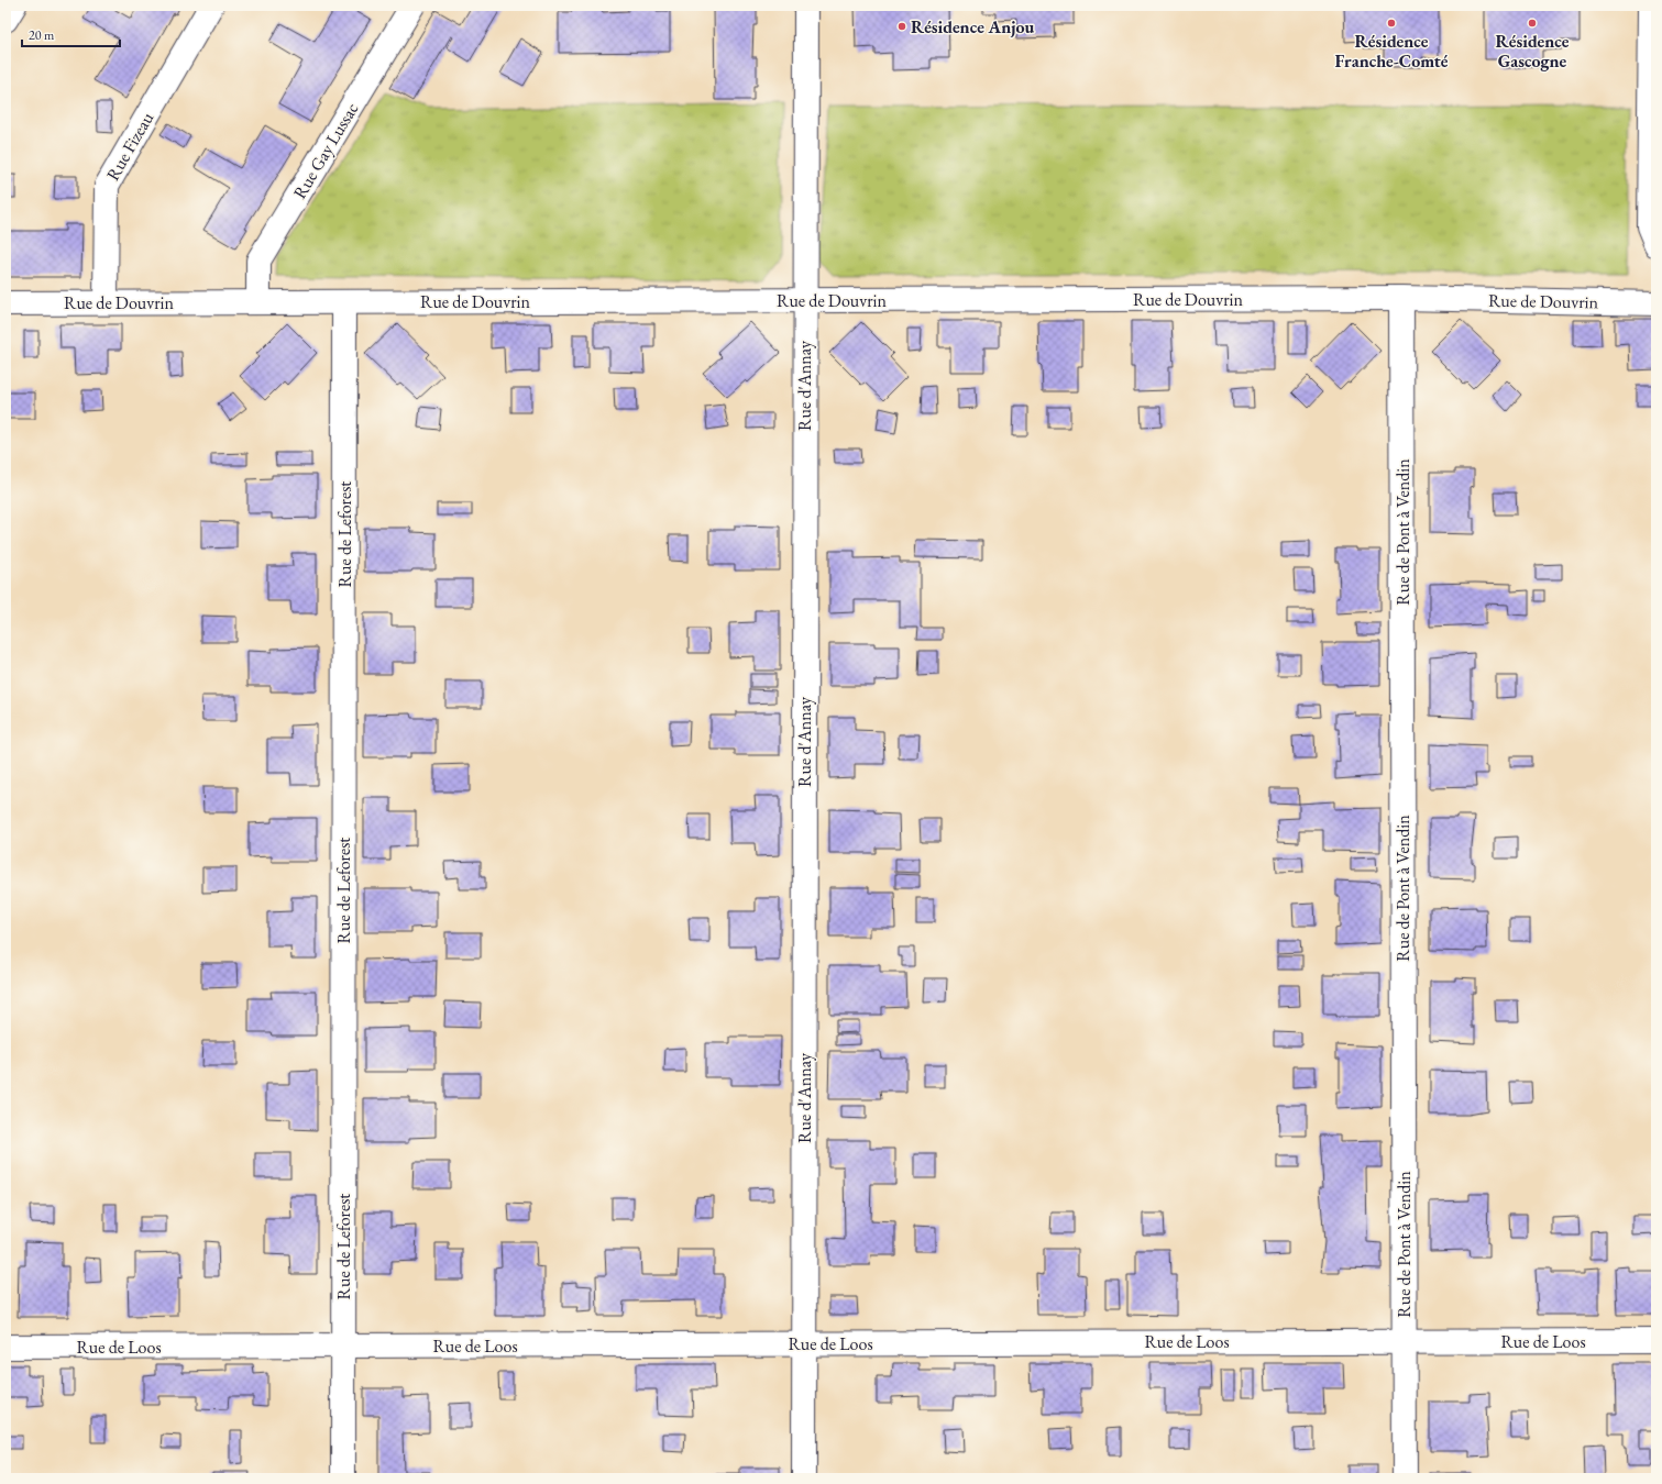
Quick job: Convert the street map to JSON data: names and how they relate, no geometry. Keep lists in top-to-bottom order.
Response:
{
  "streets": {
    "street": [
      "Rue Fizeau",
      "Rue Gay Lussac",
      "Rue de Douvrin",
      "Rue d'Annay",
      "Rue de Pont à Vendin",
      "Rue de Leforest",
      "Rue de Loos"
    ]
  },
  "crossings": [
    ["Rue Fizeau", "Rue de Douvrin"],
    ["Rue Gay Lussac", "Rue de Douvrin"],
    ["Rue de Douvrin", "Rue d'Annay"],
    ["Rue de Douvrin", "Rue de Pont à Vendin"],
    ["Rue de Douvrin", "Rue de Leforest"],
    ["Rue d'Annay", "Rue de Loos"],
    ["Rue de Pont à Vendin", "Rue de Loos"],
    ["Rue de Leforest", "Rue de Loos"]
  ],
  "places": ["Résidence Franche-Comté", "Résidence Gascogne", "Résidence Anjou"],
  "scale_bar": "20 m"
}
